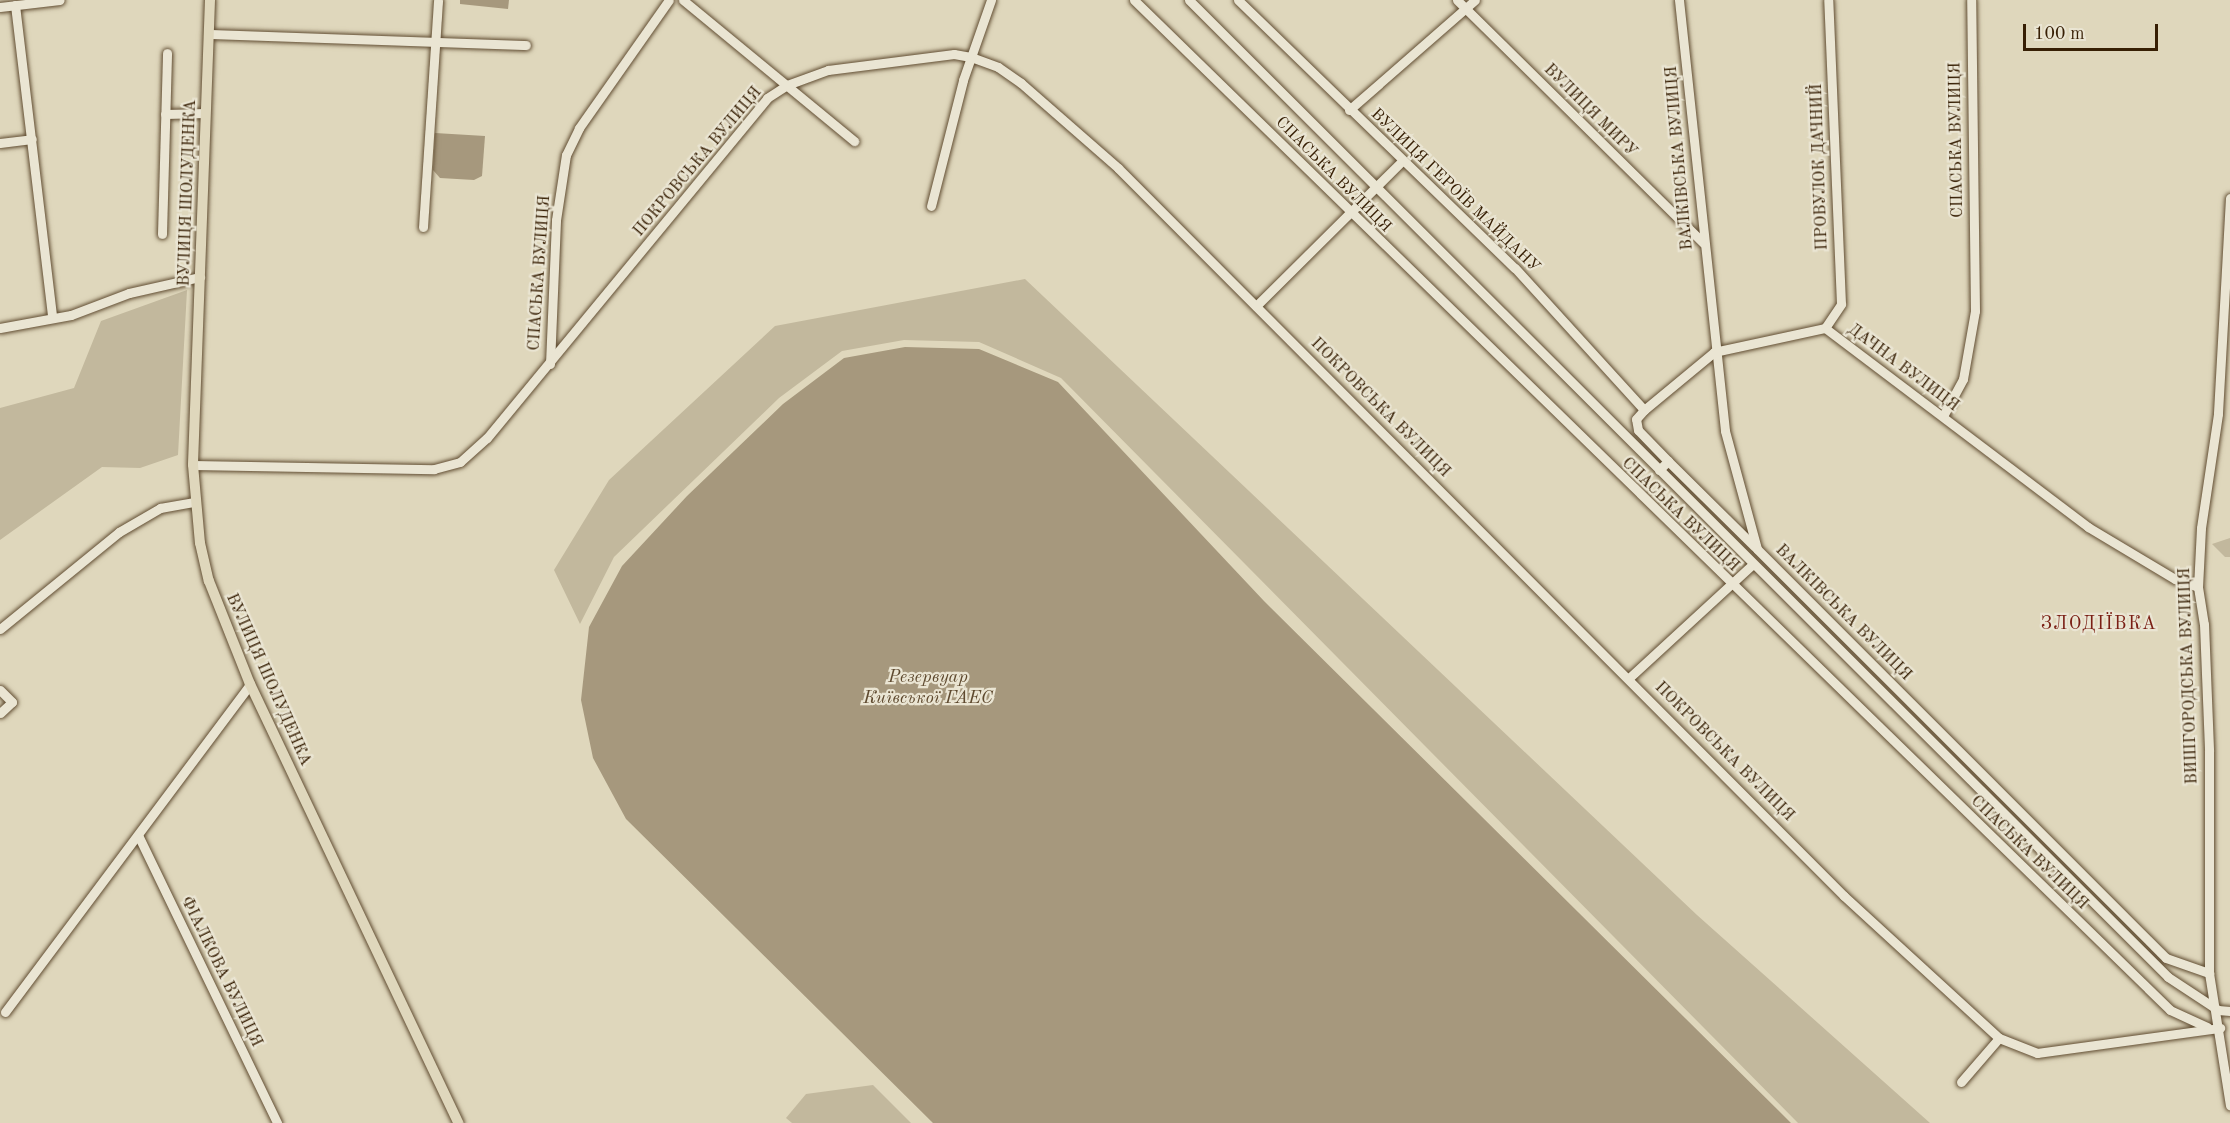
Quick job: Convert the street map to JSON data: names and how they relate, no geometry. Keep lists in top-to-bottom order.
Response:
{
  "streets": {
    "main road": ["ВУЛИЦЯ ШОЛУДЕНКА"],
    "street": [
      "ВУЛИЦЯ МИРУ",
      "СПАСЬКА ВУЛИЦЯ",
      "ВАЛКІВСЬКА ВУЛИЦЯ",
      "ПОКРОВСЬКА ВУЛИЦЯ",
      "ПРОВУЛОК ДАЧНИЙ",
      "ВУЛИЦЯ ГЕРОЇВ МАЙДАНУ",
      "ДАЧНА ВУЛИЦЯ",
      "ВИШГОРОДСЬКА ВУЛИЦЯ",
      "ФІАЛКОВА ВУЛИЦЯ"
    ]
  },
  "crossings": [
    ["ВУЛИЦЯ МИРУ", "ВАЛКІВСЬКА ВУЛИЦЯ"],
    ["СПАСЬКА ВУЛИЦЯ", "ПОКРОВСЬКА ВУЛИЦЯ"],
    ["СПАСЬКА ВУЛИЦЯ", "ДАЧНА ВУЛИЦЯ"],
    ["СПАСЬКА ВУЛИЦЯ", "ВИШГОРОДСЬКА ВУЛИЦЯ"],
    ["ВАЛКІВСЬКА ВУЛИЦЯ", "ДАЧНА ВУЛИЦЯ"],
    ["ВАЛКІВСЬКА ВУЛИЦЯ", "ВИШГОРОДСЬКА ВУЛИЦЯ"],
    ["ПОКРОВСЬКА ВУЛИЦЯ", "ВУЛИЦЯ ШОЛУДЕНКА"],
    ["ПОКРОВСЬКА ВУЛИЦЯ", "ВИШГОРОДСЬКА ВУЛИЦЯ"],
    ["ПРОВУЛОК ДАЧНИЙ", "ДАЧНА ВУЛИЦЯ"],
    ["ВУЛИЦЯ ГЕРОЇВ МАЙДАНУ", "ДАЧНА ВУЛИЦЯ"],
    ["ДАЧНА ВУЛИЦЯ", "ВИШГОРОДСЬКА ВУЛИЦЯ"]
  ],
  "districts": ["ЗЛОДІЇВКА"],
  "water": ["Резервуар Київської ГАЕС"],
  "scale_bar": "100 m"
}
